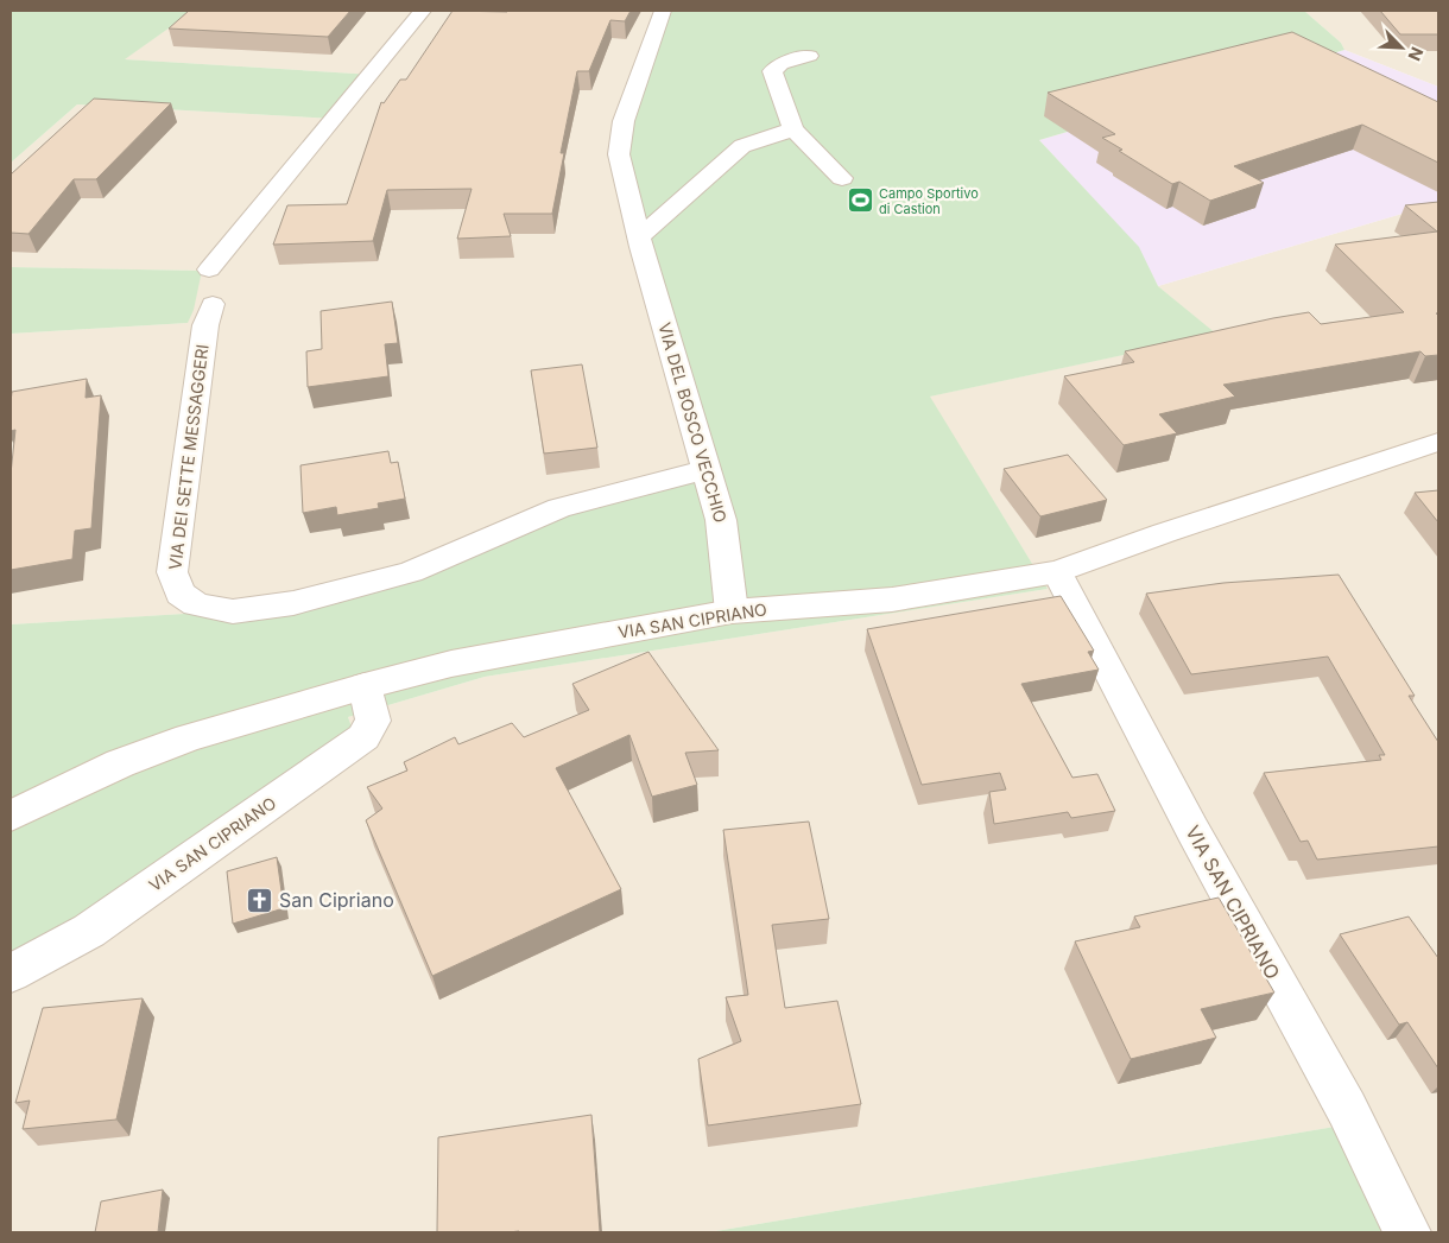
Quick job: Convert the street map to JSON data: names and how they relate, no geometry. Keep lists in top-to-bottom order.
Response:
{
  "streets": {
    "street": ["VIA DEL BOSCO VECCHIO", "VIA DEI SETTE MESSAGGERI", "VIA SAN CIPRIANO"]
  },
  "crossings": [
    ["VIA DEL BOSCO VECCHIO", "VIA DEI SETTE MESSAGGERI"],
    ["VIA DEL BOSCO VECCHIO", "VIA SAN CIPRIANO"]
  ],
  "places": {
    "sports": ["Campo Sportivo di Castion"],
    "church": ["San Cipriano"]
  },
  "north": "bottom right"
}
